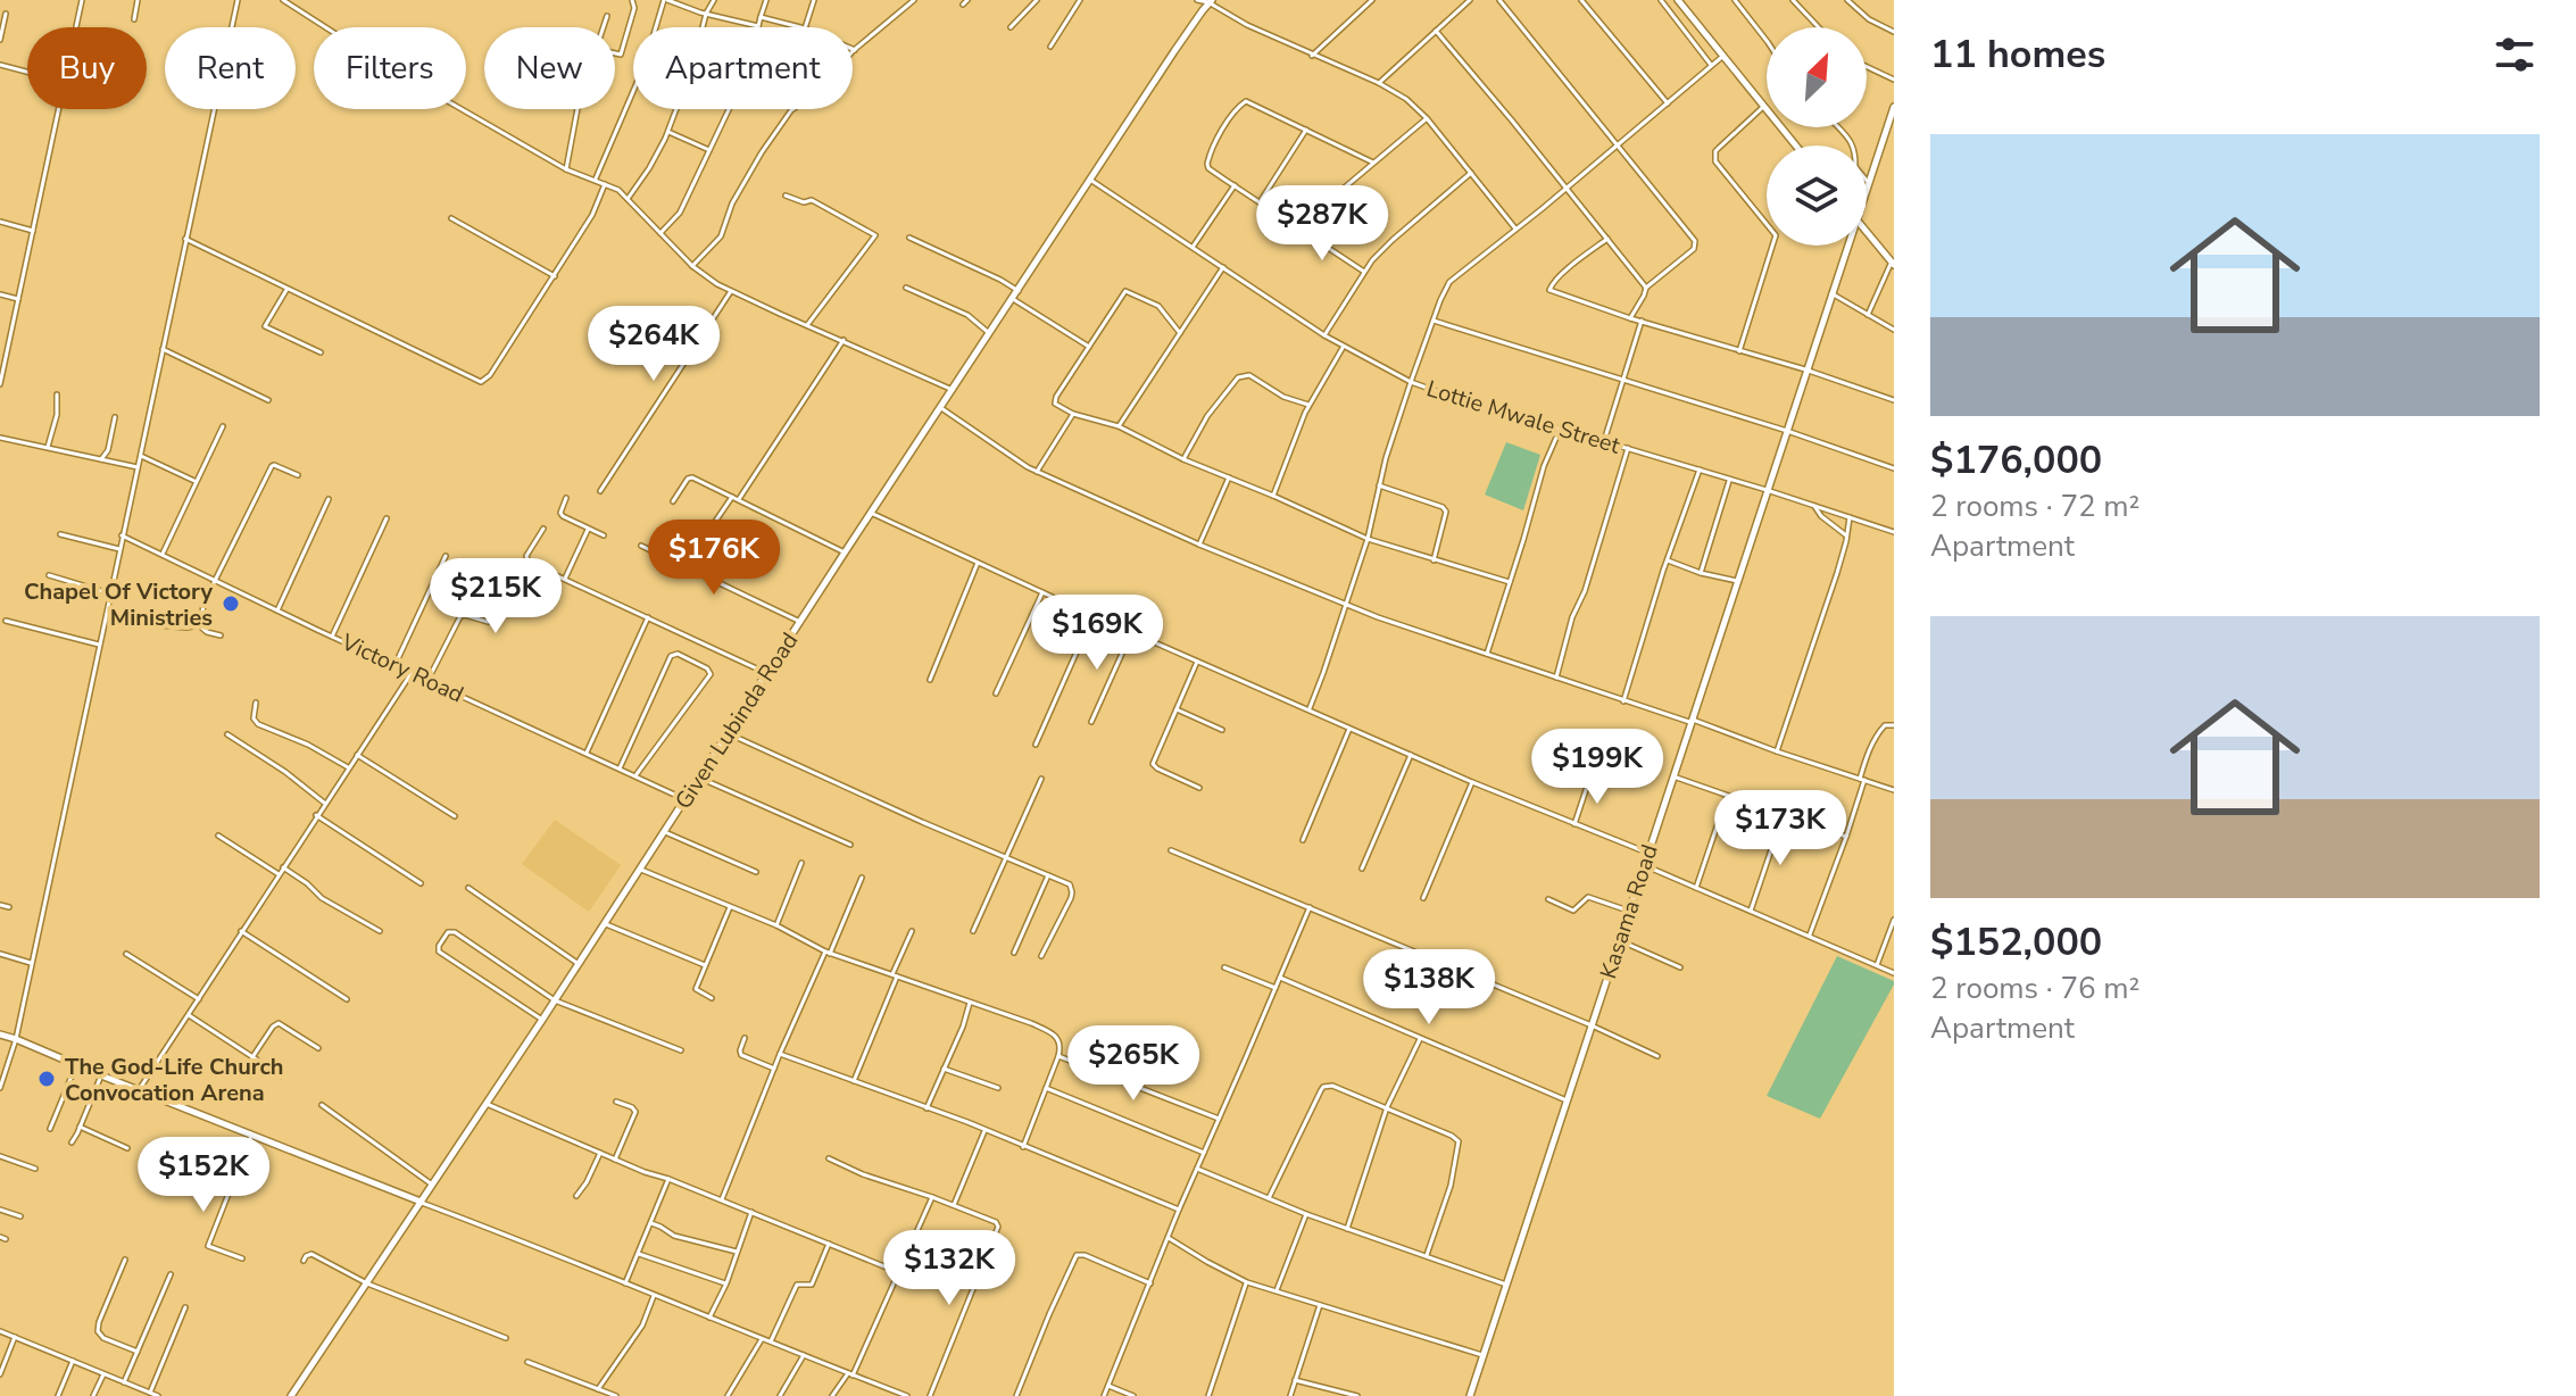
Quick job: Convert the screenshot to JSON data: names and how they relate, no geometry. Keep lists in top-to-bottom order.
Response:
{
  "streets": {
    "street": [
      "Lottie Mwale Street",
      "Victory Road",
      "Given Lubinda Road",
      "Kasama Road"
    ]
  },
  "crossings": [
    ["Lottie Mwale Street", "Given Lubinda Road"],
    ["Lottie Mwale Street", "Kasama Road"],
    ["Victory Road", "Given Lubinda Road"]
  ],
  "places": ["Chapel Of Victory Ministries", "The God-Life Church Convocation Arena"],
  "north": "top right",
  "page": {
    "heading": "11 homes",
    "chip": [
      "Buy",
      "Rent",
      "Filters",
      "New",
      "Apartment"
    ],
    "list": [
      {
        "name": "$176,000",
        "note": "2 rooms · 72 m² · Apartment"
      },
      {
        "name": "$152,000",
        "note": "2 rooms · 76 m² · Apartment"
      }
    ],
    "price": [
      "$287K",
      "$264K",
      "$176K",
      "$215K",
      "$169K",
      "$199K",
      "$173K",
      "$138K",
      "$265K",
      "$152K",
      "$132K"
    ]
  }
}
